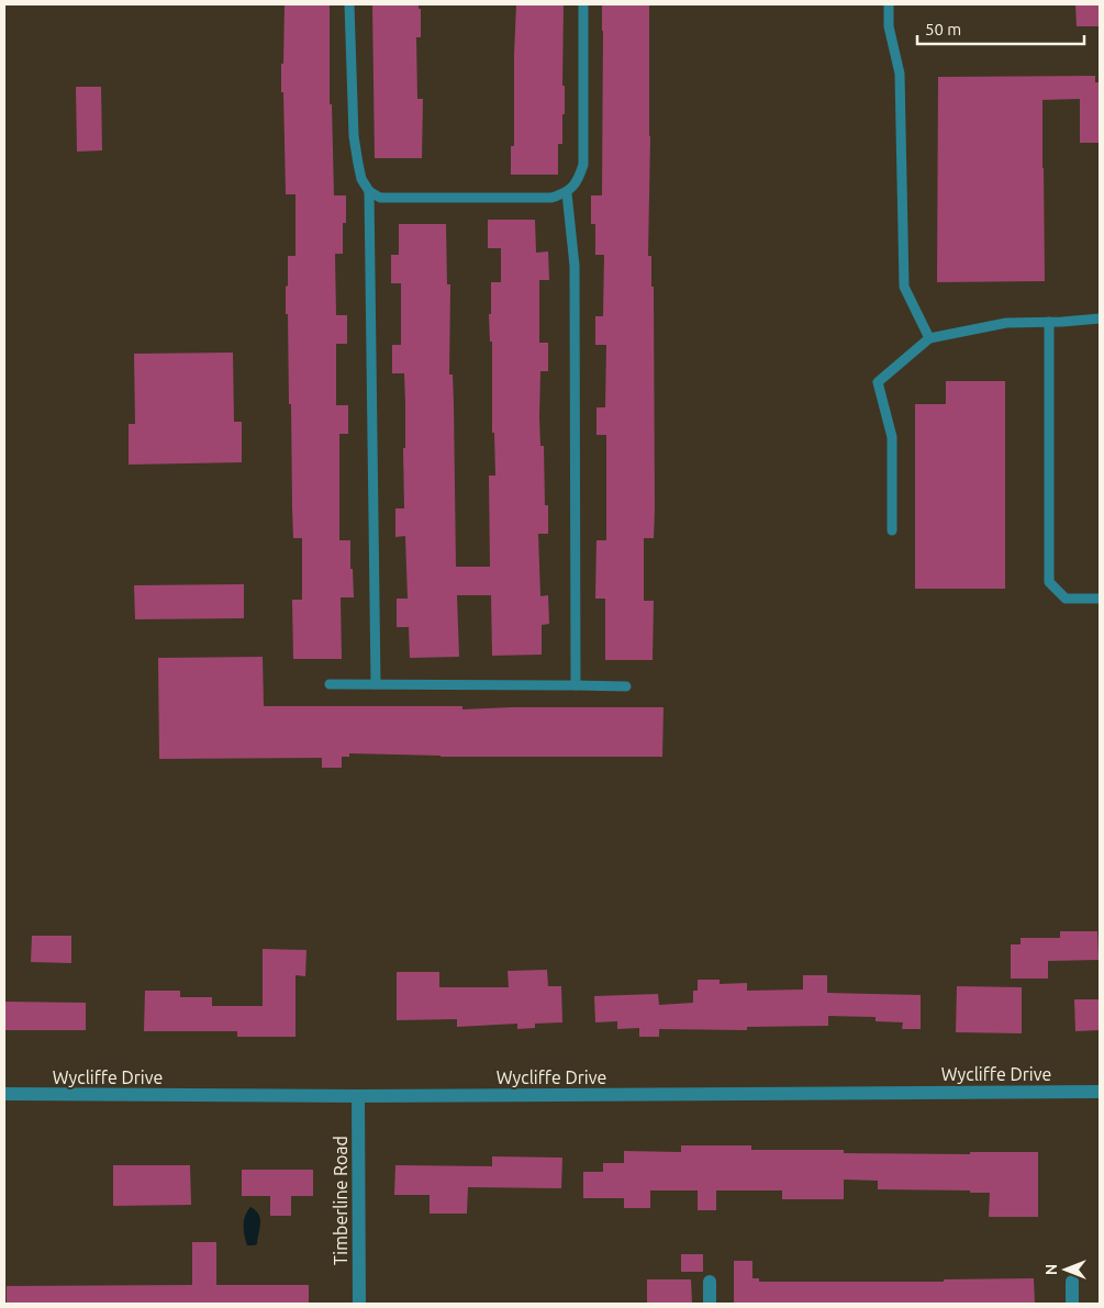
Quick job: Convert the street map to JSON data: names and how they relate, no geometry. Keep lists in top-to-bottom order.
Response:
{
  "streets": {
    "street": ["Wycliffe Drive", "Timberline Road"]
  },
  "crossings": [
    ["Wycliffe Drive", "Timberline Road"]
  ],
  "scale_bar": "50 m",
  "north": "left"
}
